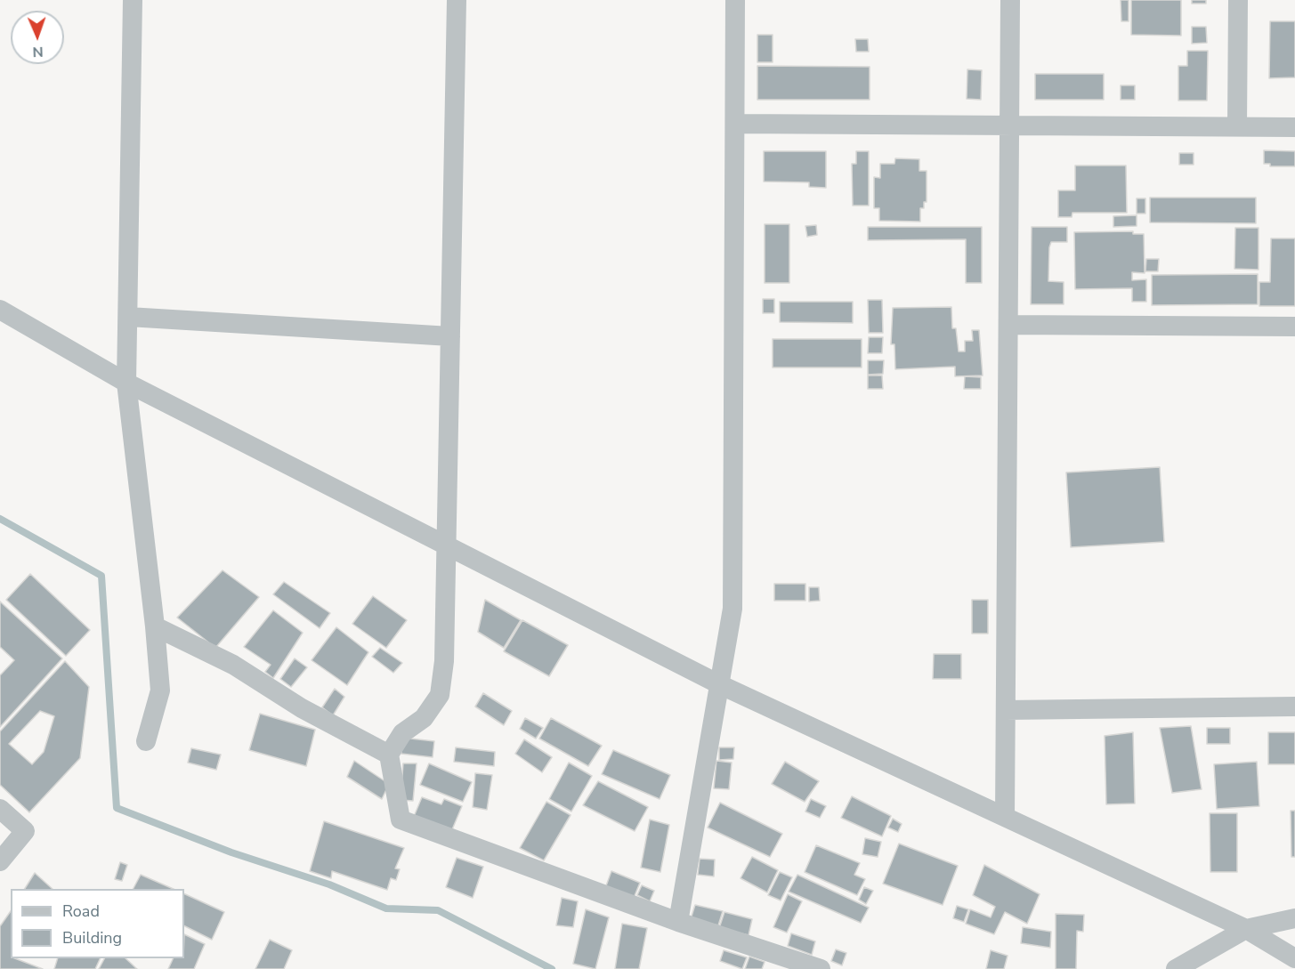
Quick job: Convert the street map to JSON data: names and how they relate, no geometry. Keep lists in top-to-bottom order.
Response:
{
  "legend": ["Road", "Building"],
  "north": "bottom"
}
